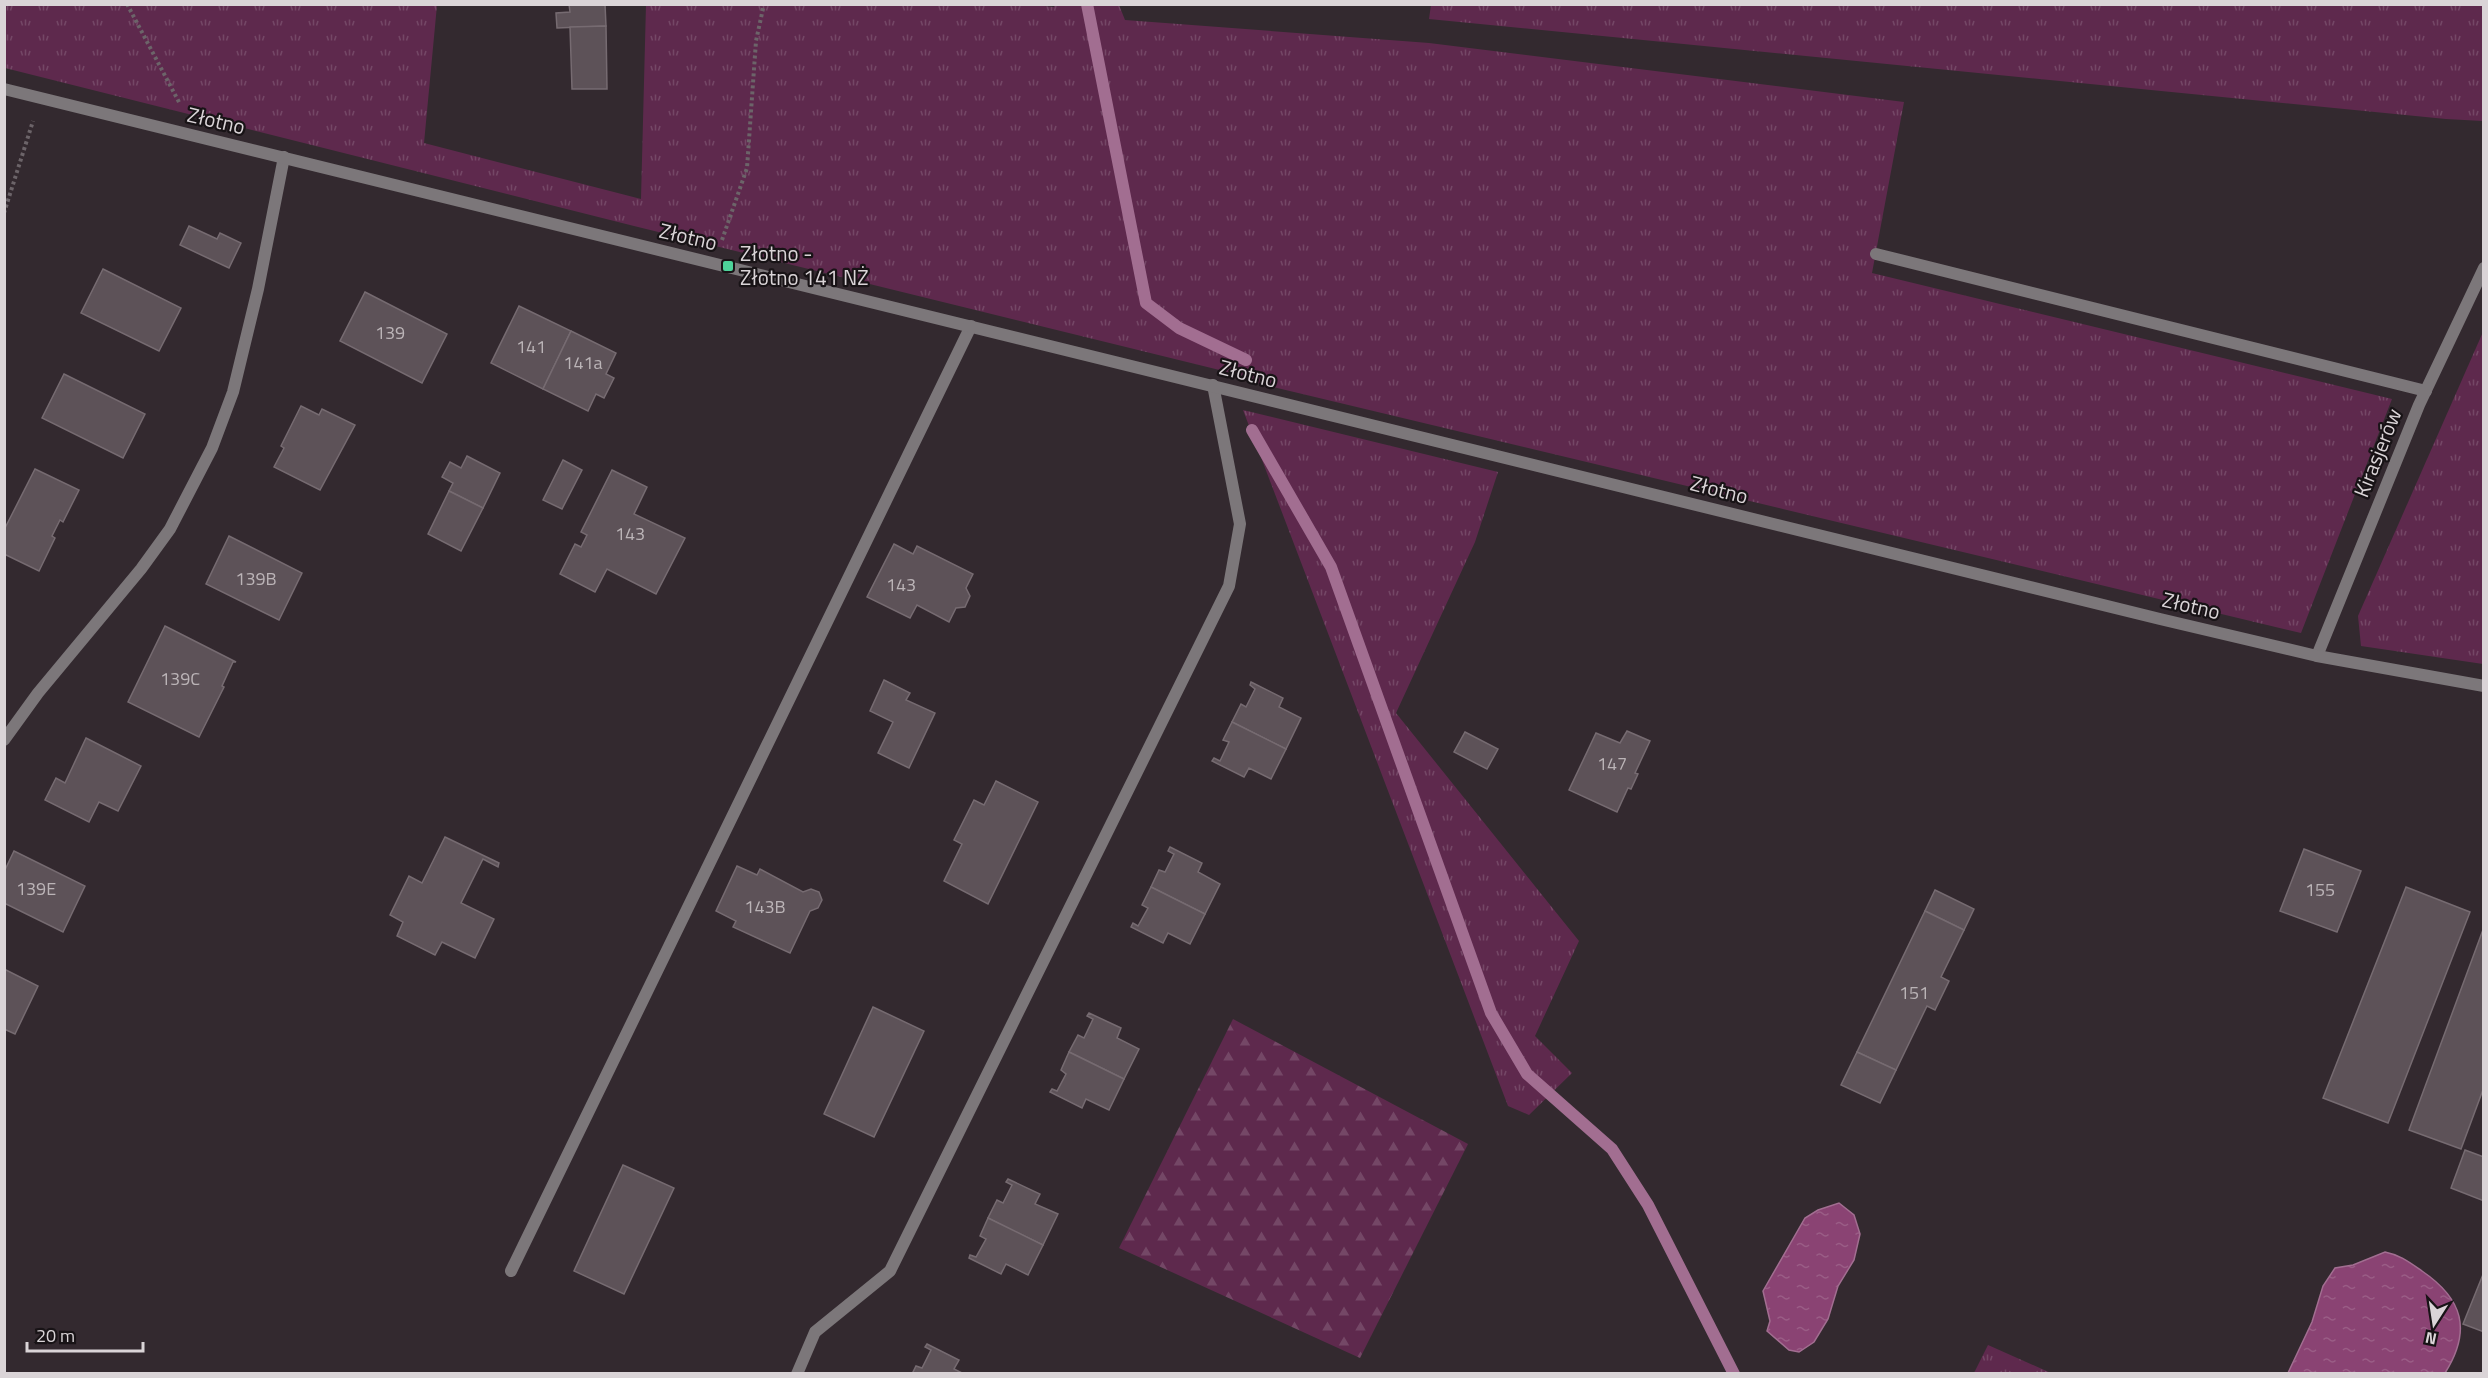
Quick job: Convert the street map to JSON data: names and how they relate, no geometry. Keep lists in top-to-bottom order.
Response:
{
  "streets": {
    "street": ["Złotno", "Kirasjerów"]
  },
  "crossings": [
    ["Złotno", "Kirasjerów"]
  ],
  "places": {
    "transit": ["Złotno - Złotno 141 NŻ"]
  },
  "house_numbers": [
    "139",
    "141",
    "141a",
    "143",
    "139B",
    "143",
    "139C",
    "147",
    "139E",
    "155",
    "143B",
    "151"
  ],
  "scale_bar": "20 m",
  "north": "bottom"
}
